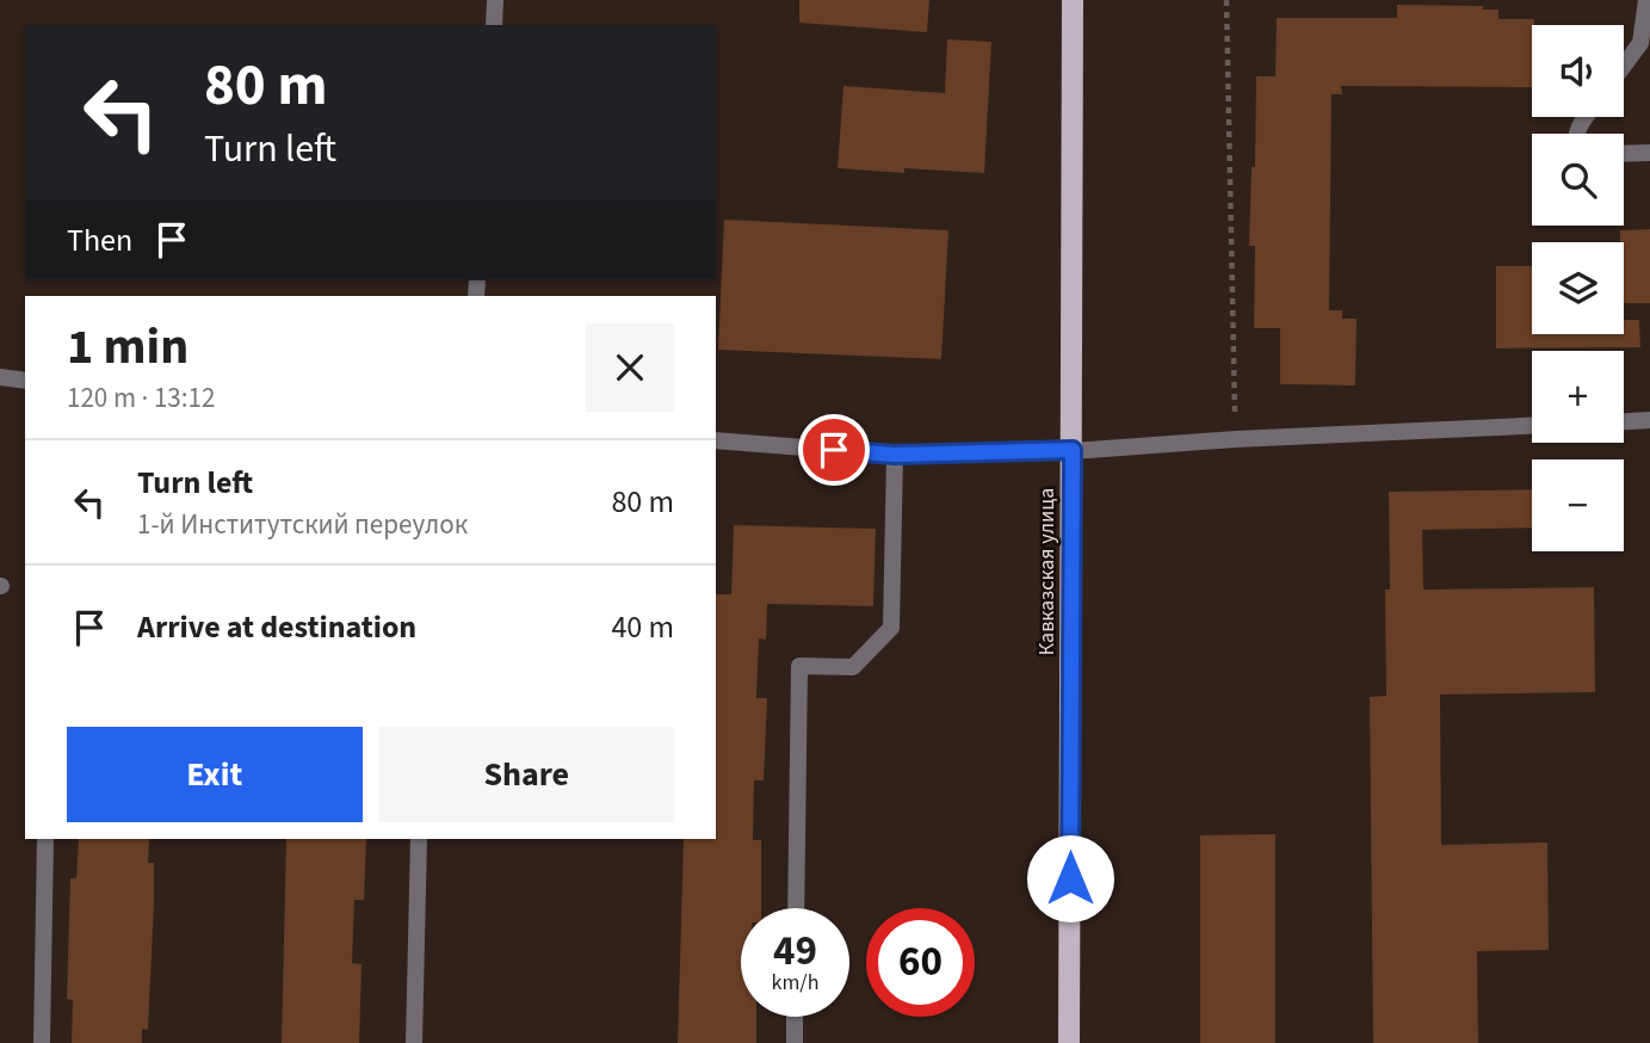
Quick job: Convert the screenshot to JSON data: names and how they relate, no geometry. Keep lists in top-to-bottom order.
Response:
{
  "streets": {
    "main road": ["Кавказская улица"]
  },
  "page": {
    "map_buttons": ["+", "−"],
    "turn": ["80 m", "Turn left"],
    "then": "Then",
    "heading": ["1 min", "120 m · 13:12"],
    "list": [
      {
        "name": "Turn left",
        "note": "1-й Институтский переулок",
        "value": "80 m"
      },
      {
        "name": "Arrive at destination",
        "value": "40 m"
      }
    ],
    "buttons": ["Exit", "Share"],
    "speed": "49 km/h",
    "limit": "60"
  }
}
